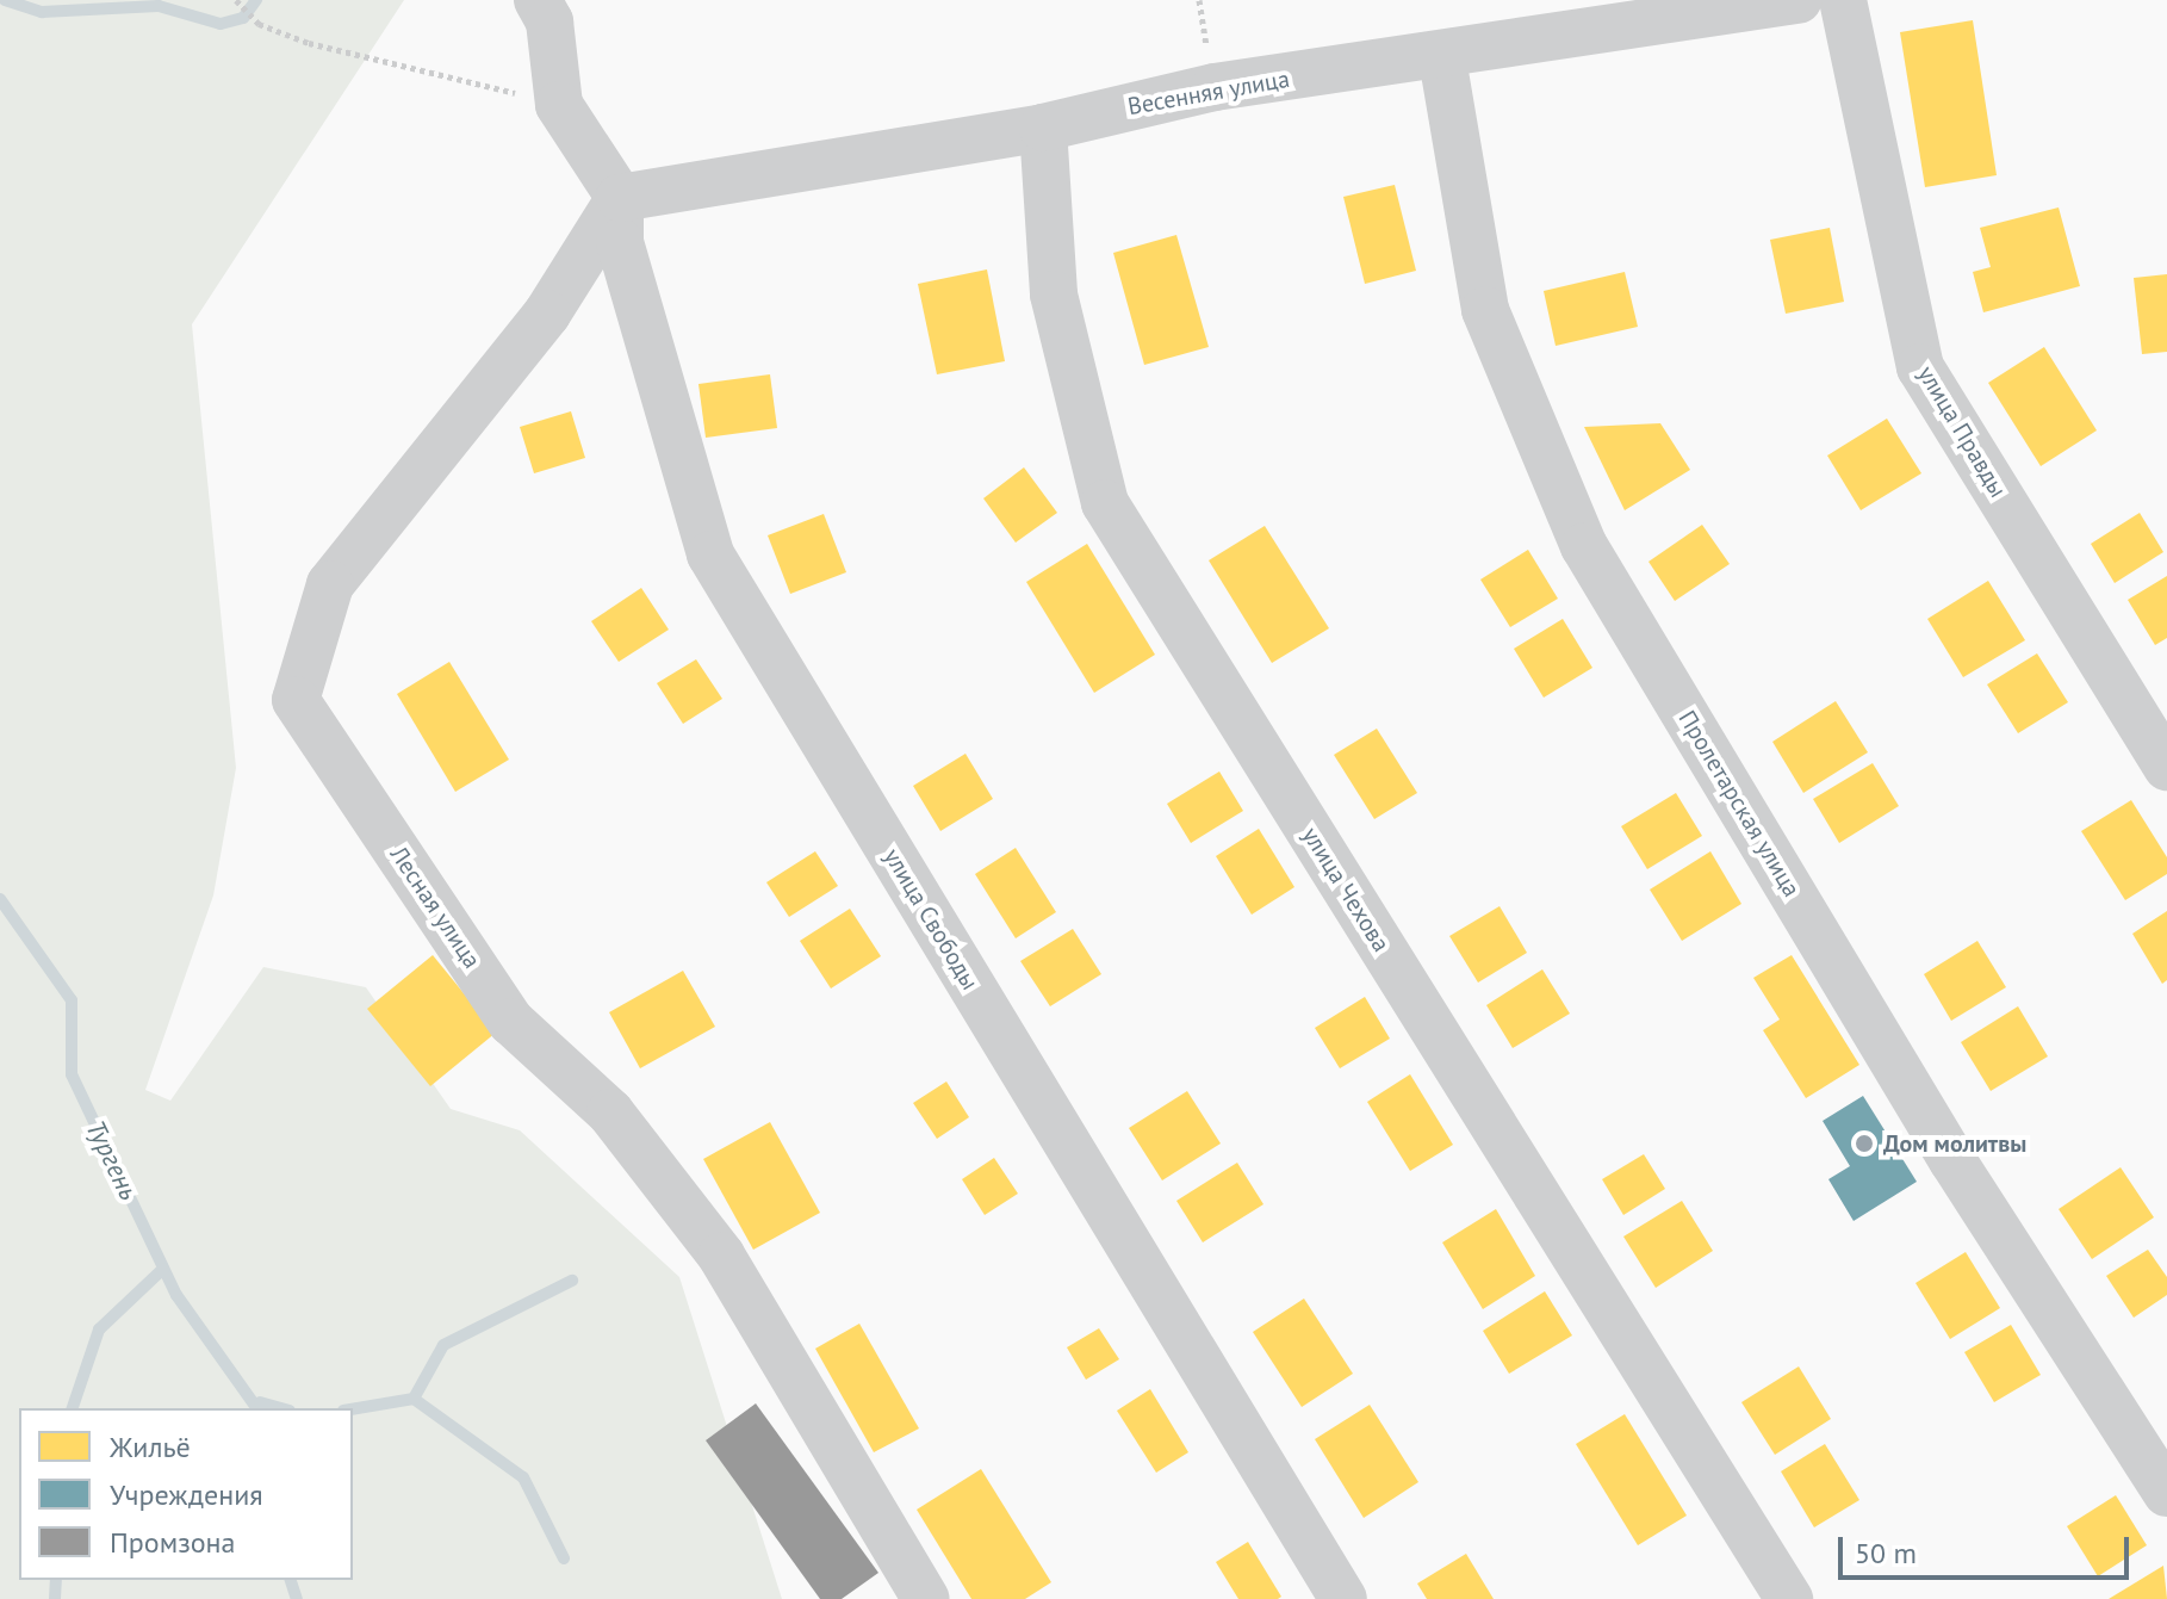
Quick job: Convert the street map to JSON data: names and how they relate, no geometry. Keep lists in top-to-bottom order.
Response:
{
  "streets": {
    "street": [
      "Весенняя улица",
      "улица Правды",
      "Пролетарская улица",
      "улица Чехова",
      "Лесная улица",
      "улица Свободы"
    ]
  },
  "crossings": [
    ["Весенняя улица", "Пролетарская улица"],
    ["Весенняя улица", "улица Чехова"],
    ["Весенняя улица", "Лесная улица"],
    ["Весенняя улица", "улица Свободы"],
    ["Лесная улица", "улица Свободы"]
  ],
  "water": ["Тургень"],
  "places": ["Дом молитвы"],
  "legend": ["Жильё", "Учреждения", "Промзона"],
  "scale_bar": "50 m"
}
